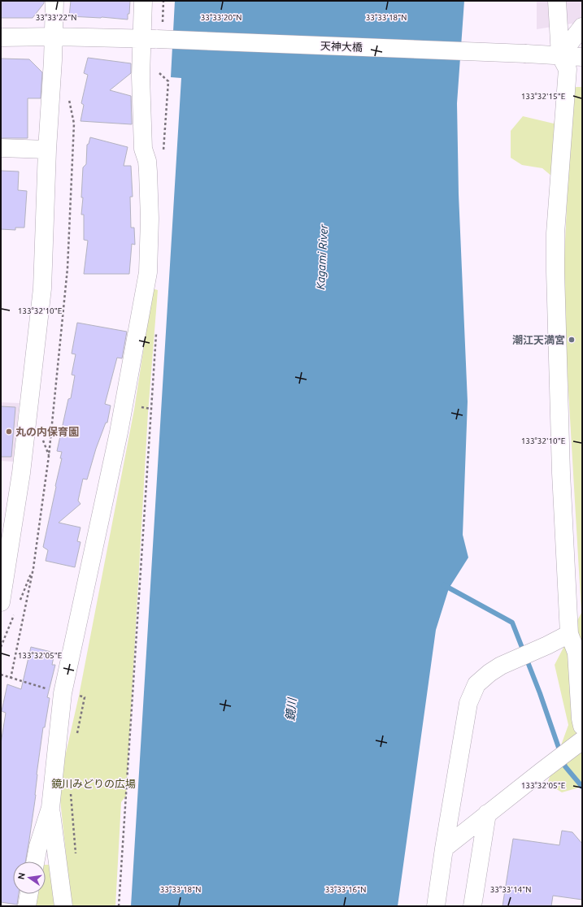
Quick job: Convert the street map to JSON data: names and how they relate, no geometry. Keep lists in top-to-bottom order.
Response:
{
  "streets": {
    "street": ["天神大橋"]
  },
  "water": ["Kagami River", "鏡川"],
  "parks": ["鏡川みどりの広場"],
  "places": ["潮江天満宮", "丸の内保育園"],
  "north": "left",
  "coordinates": [
    "33°33'22\"N",
    "33°33'20\"N",
    "33°33'18\"N",
    "133°32'15\"E",
    "133°32'10\"E",
    "133°32'05\"E",
    "33°33'16\"N",
    "33°33'14\"N"
  ]
}
